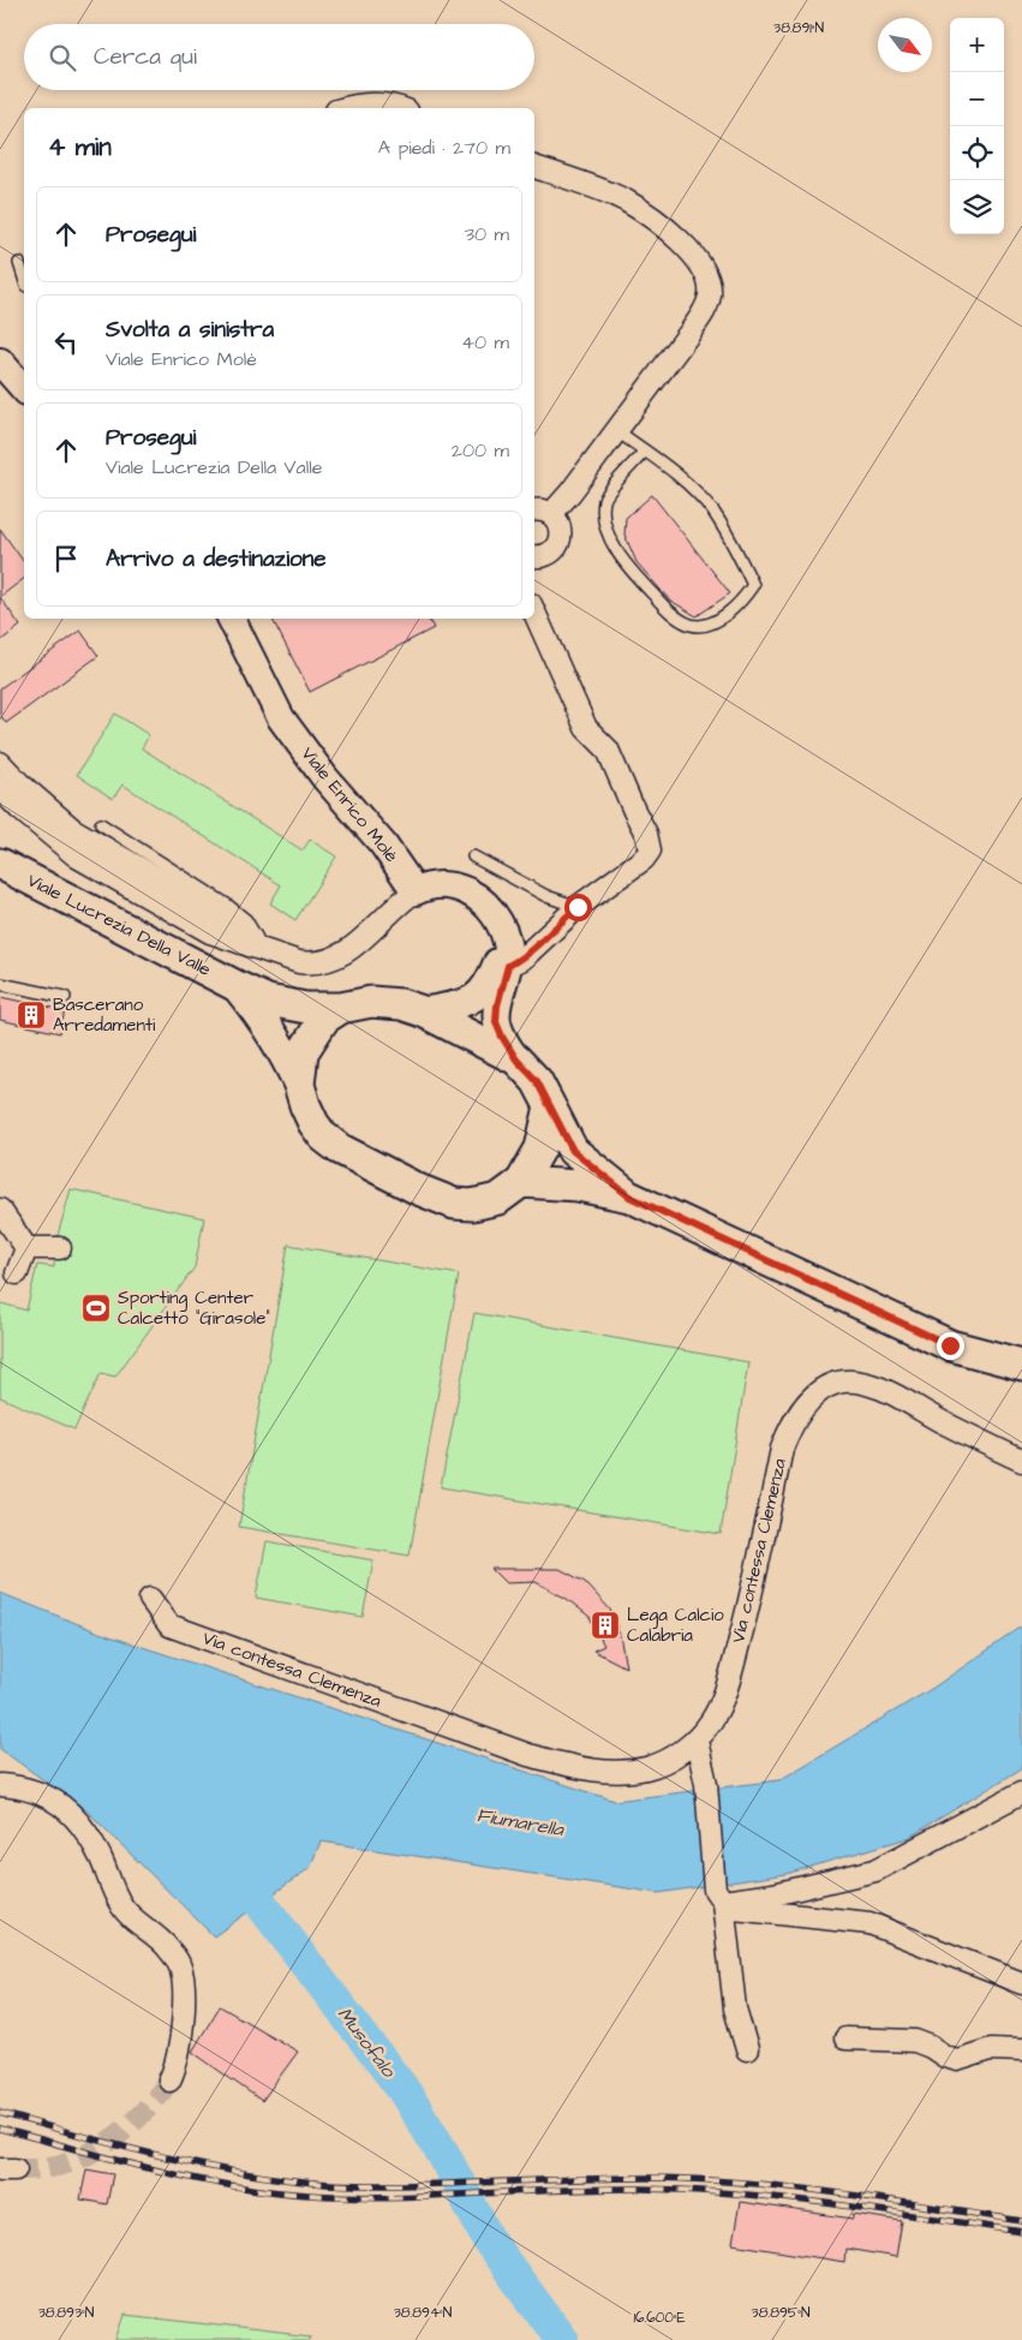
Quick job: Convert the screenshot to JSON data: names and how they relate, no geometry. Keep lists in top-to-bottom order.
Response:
{
  "streets": {
    "main road": ["Viale Lucrezia Della Valle"],
    "street": ["Viale Enrico Molè", "Via contessa Clemenza"]
  },
  "water": ["Fiumarella", "Musofalo"],
  "places": {
    "building": ["Bascerano Arredamenti", "Lega Calcio Calabria"],
    "sports": ["Sporting Center Calcetto \"Girasole\""]
  },
  "north": "bottom right",
  "page": {
    "map_buttons": ["+", "−"],
    "search": "Cerca qui",
    "heading": ["4 min", "A piedi · 270 m"],
    "list": [
      ["Prosegui", "30 m"],
      ["Svolta a sinistra", "Viale Enrico Molè", "40 m"],
      ["Prosegui", "Viale Lucrezia Della Valle", "200 m"],
      "Arrivo a destinazione"
    ]
  },
  "coordinates": [
    "38.891°N",
    "38.893°N",
    "38.894°N",
    "38.895°N",
    "16.600°E"
  ]
}
